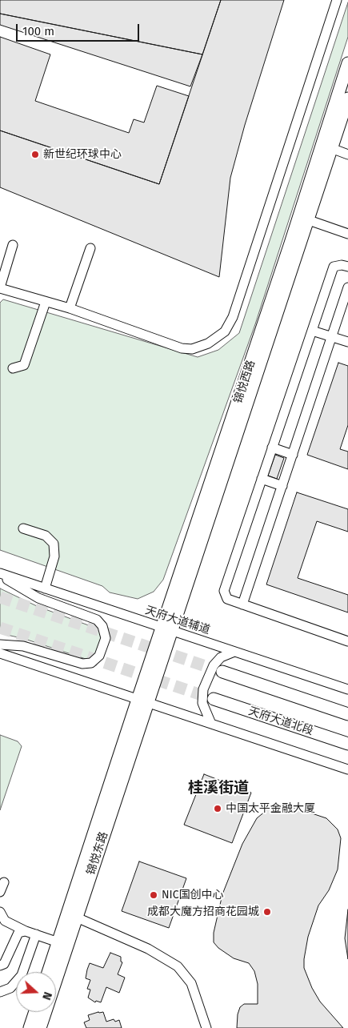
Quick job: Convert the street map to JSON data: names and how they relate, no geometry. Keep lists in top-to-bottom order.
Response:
{
  "streets": {
    "main road": ["锦悦西路", "天府大道北段", "锦悦东路"],
    "street": ["天府大道辅道"]
  },
  "crossings": [
    ["锦悦西路", "天府大道辅道"],
    ["锦悦西路", "锦悦东路"]
  ],
  "districts": ["桂溪街道"],
  "places": [
    "新世纪环球中心",
    "中国太平金融大厦",
    "NIC国创中心",
    "成都大魔方招商花园城"
  ],
  "scale_bar": "100 m",
  "north": "right"
}
